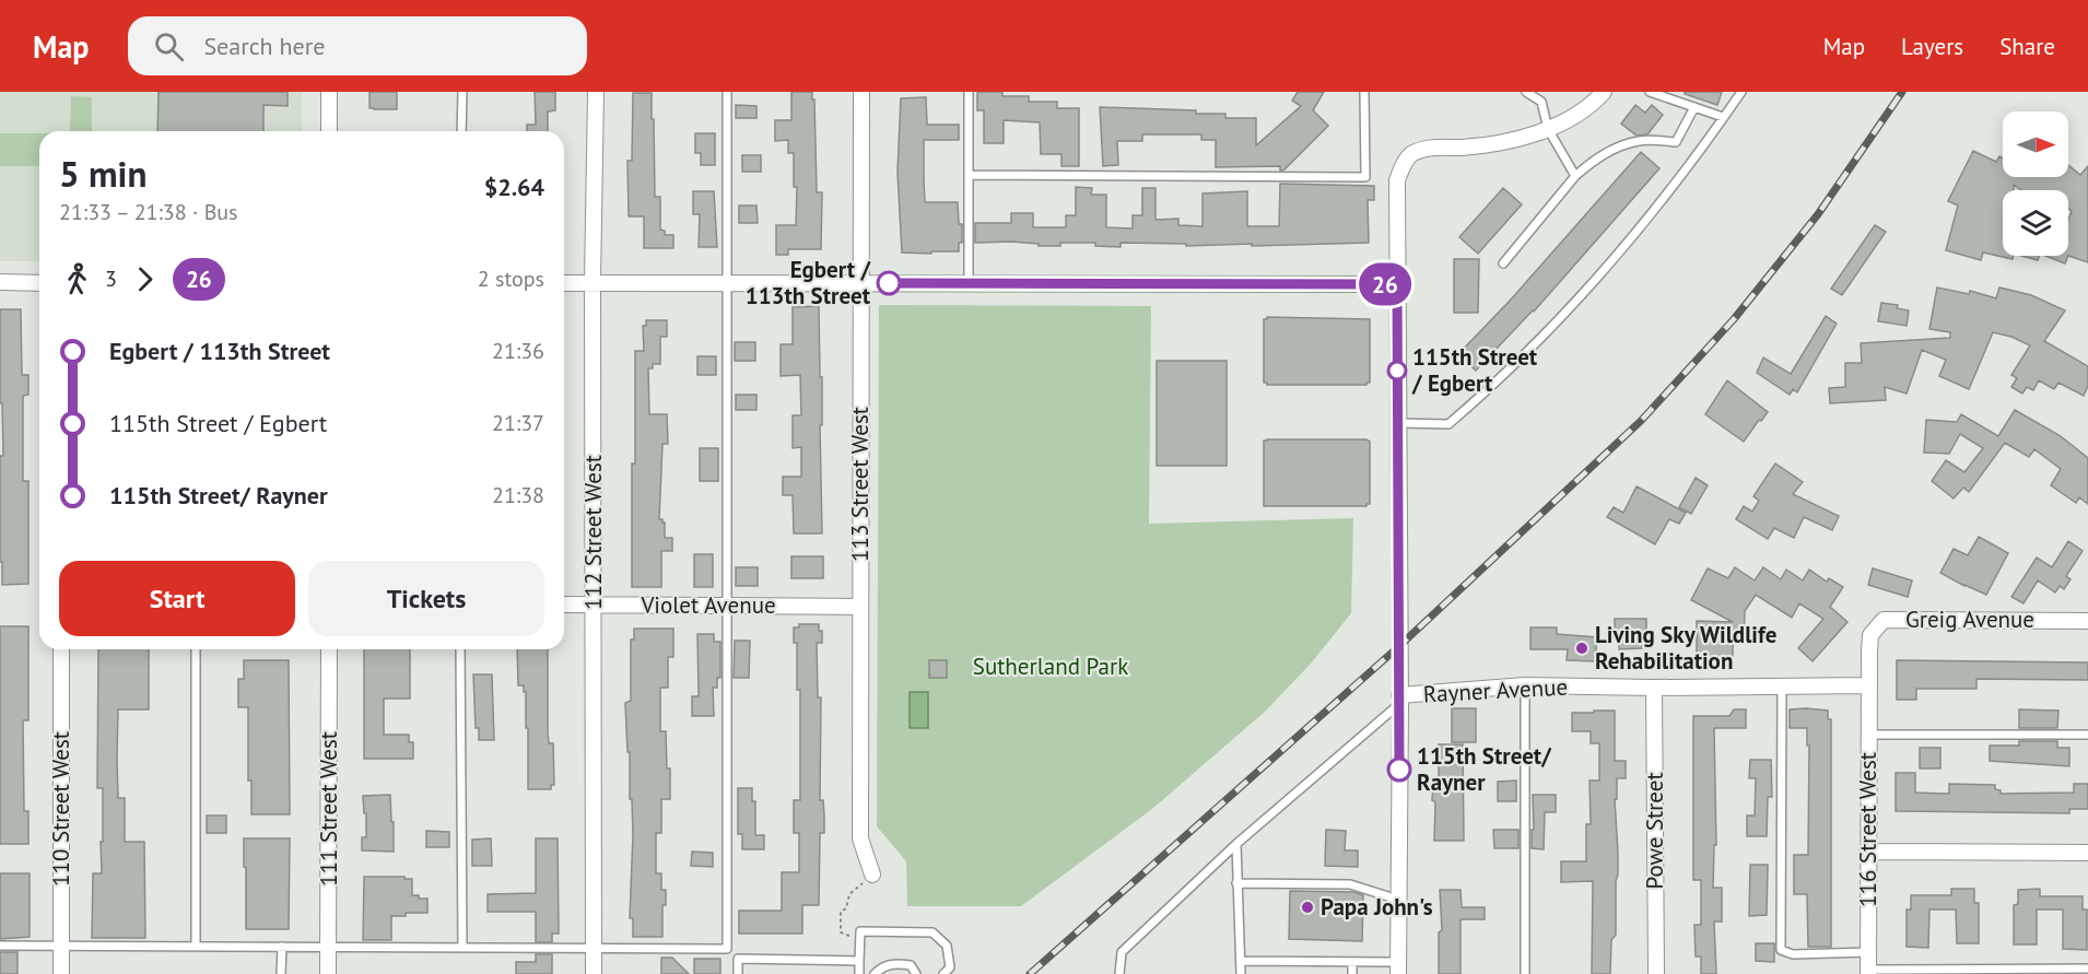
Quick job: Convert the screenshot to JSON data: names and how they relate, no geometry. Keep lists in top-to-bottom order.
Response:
{
  "streets": {
    "street": [
      "113 Street West",
      "112 Street West",
      "Violet Avenue",
      "Greig Avenue",
      "Rayner Avenue",
      "110 Street West",
      "111 Street West",
      "116 Street West",
      "Powe Street"
    ]
  },
  "crossings": [
    ["113 Street West", "Violet Avenue"],
    ["112 Street West", "Violet Avenue"],
    ["Greig Avenue", "Rayner Avenue"],
    ["Greig Avenue", "116 Street West"],
    ["Rayner Avenue", "116 Street West"],
    ["Rayner Avenue", "Powe Street"]
  ],
  "parks": ["Sutherland Park"],
  "places": [
    "Egbert / 113th Street",
    "115th Street / Egbert",
    "Living Sky Wildlife Rehabilitation",
    "115th Street/ Rayner",
    "Papa John's"
  ],
  "lines": ["bus line 26"],
  "north": "right",
  "page": {
    "header": "Map",
    "search": "Search here",
    "nav": ["Map", "Layers", "Share"],
    "on_map": "26",
    "heading": ["5 min", "21:33 – 21:38 · Bus", "$2.64"],
    "legs": ["3", "26", "2 stops"],
    "list": [
      {
        "name": "Egbert / 113th Street",
        "value": "21:36"
      },
      {
        "name": "115th Street / Egbert",
        "value": "21:37"
      },
      {
        "name": "115th Street/ Rayner",
        "value": "21:38"
      }
    ],
    "buttons": ["Start", "Tickets"]
  }
}
